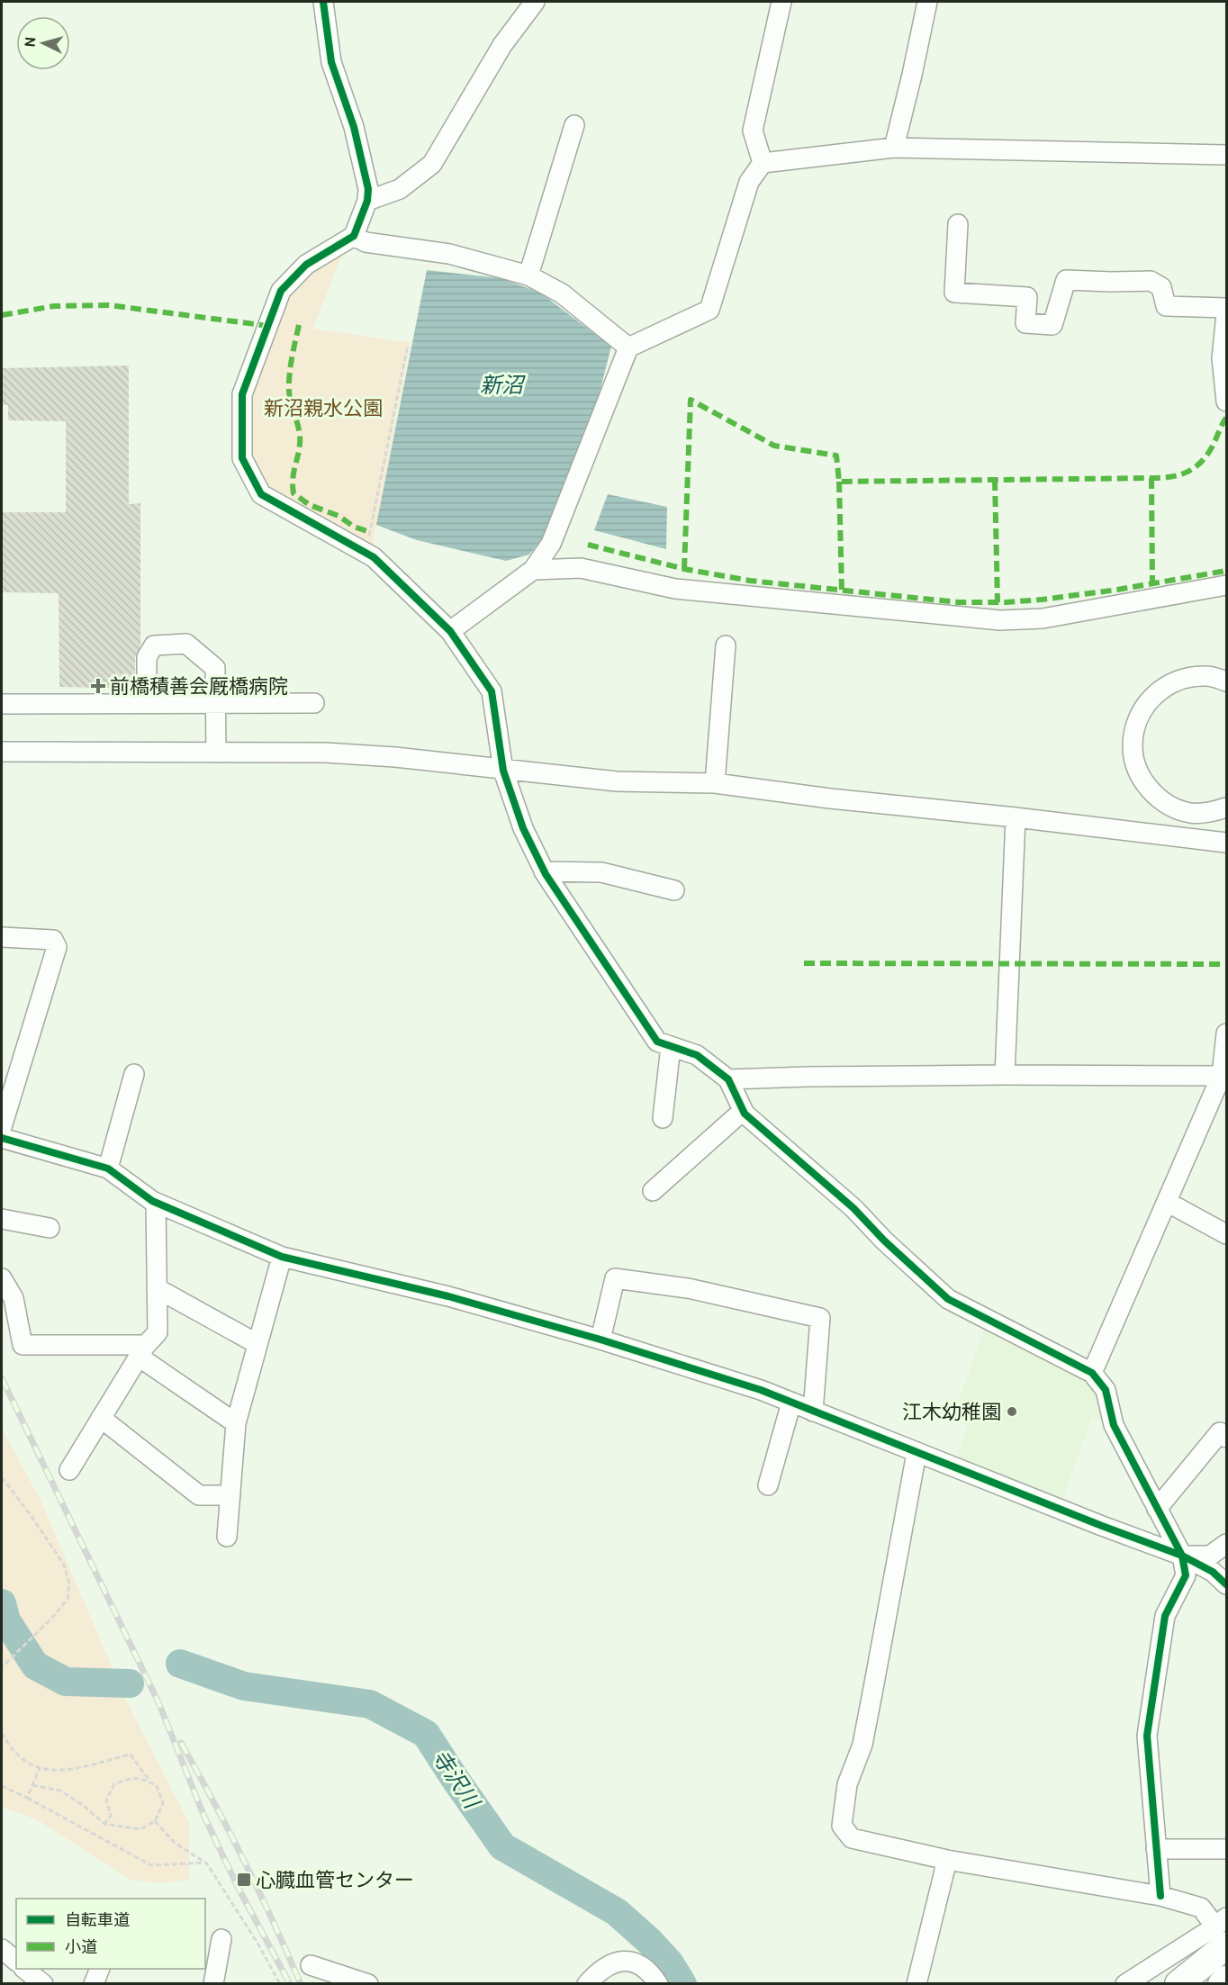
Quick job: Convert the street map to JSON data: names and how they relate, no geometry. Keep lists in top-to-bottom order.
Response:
{
  "water": ["新沼", "寺沢川"],
  "parks": ["新沼親水公園"],
  "places": {
    "health": ["前橋積善会厩橋病院"],
    "other": ["江木幼稚園"],
    "transit": ["心臓血管センター"]
  },
  "legend": ["自転車道", "小道"],
  "north": "left"
}
